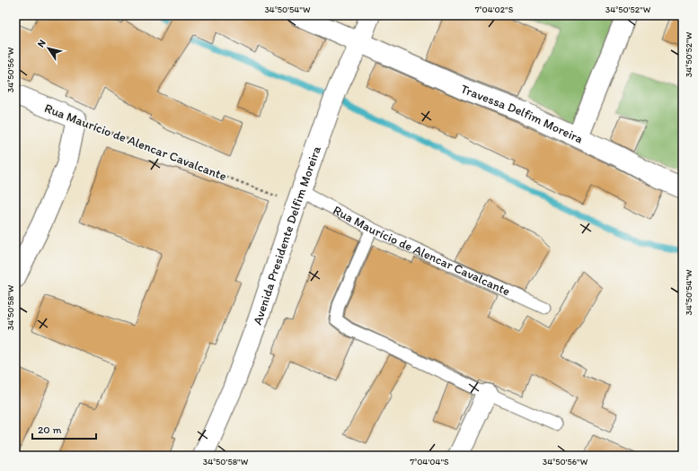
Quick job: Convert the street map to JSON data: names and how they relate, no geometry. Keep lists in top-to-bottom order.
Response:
{
  "streets": {
    "street": ["Travessa Delfim Moreira", "Rua Maurício de Alencar Cavalcante", "Avenida Presidente Delfim Moreira"]
  },
  "crossings": [
    ["Travessa Delfim Moreira", "Avenida Presidente Delfim Moreira"],
    ["Rua Maurício de Alencar Cavalcante", "Avenida Presidente Delfim Moreira"]
  ],
  "scale_bar": "20 m",
  "north": "top left",
  "coordinates": [
    "34°50'54\"W",
    "7°04'02\"S",
    "34°50'52\"W",
    "34°50'56\"W",
    "34°50'58\"W",
    "7°04'04\"S"
  ]
}
